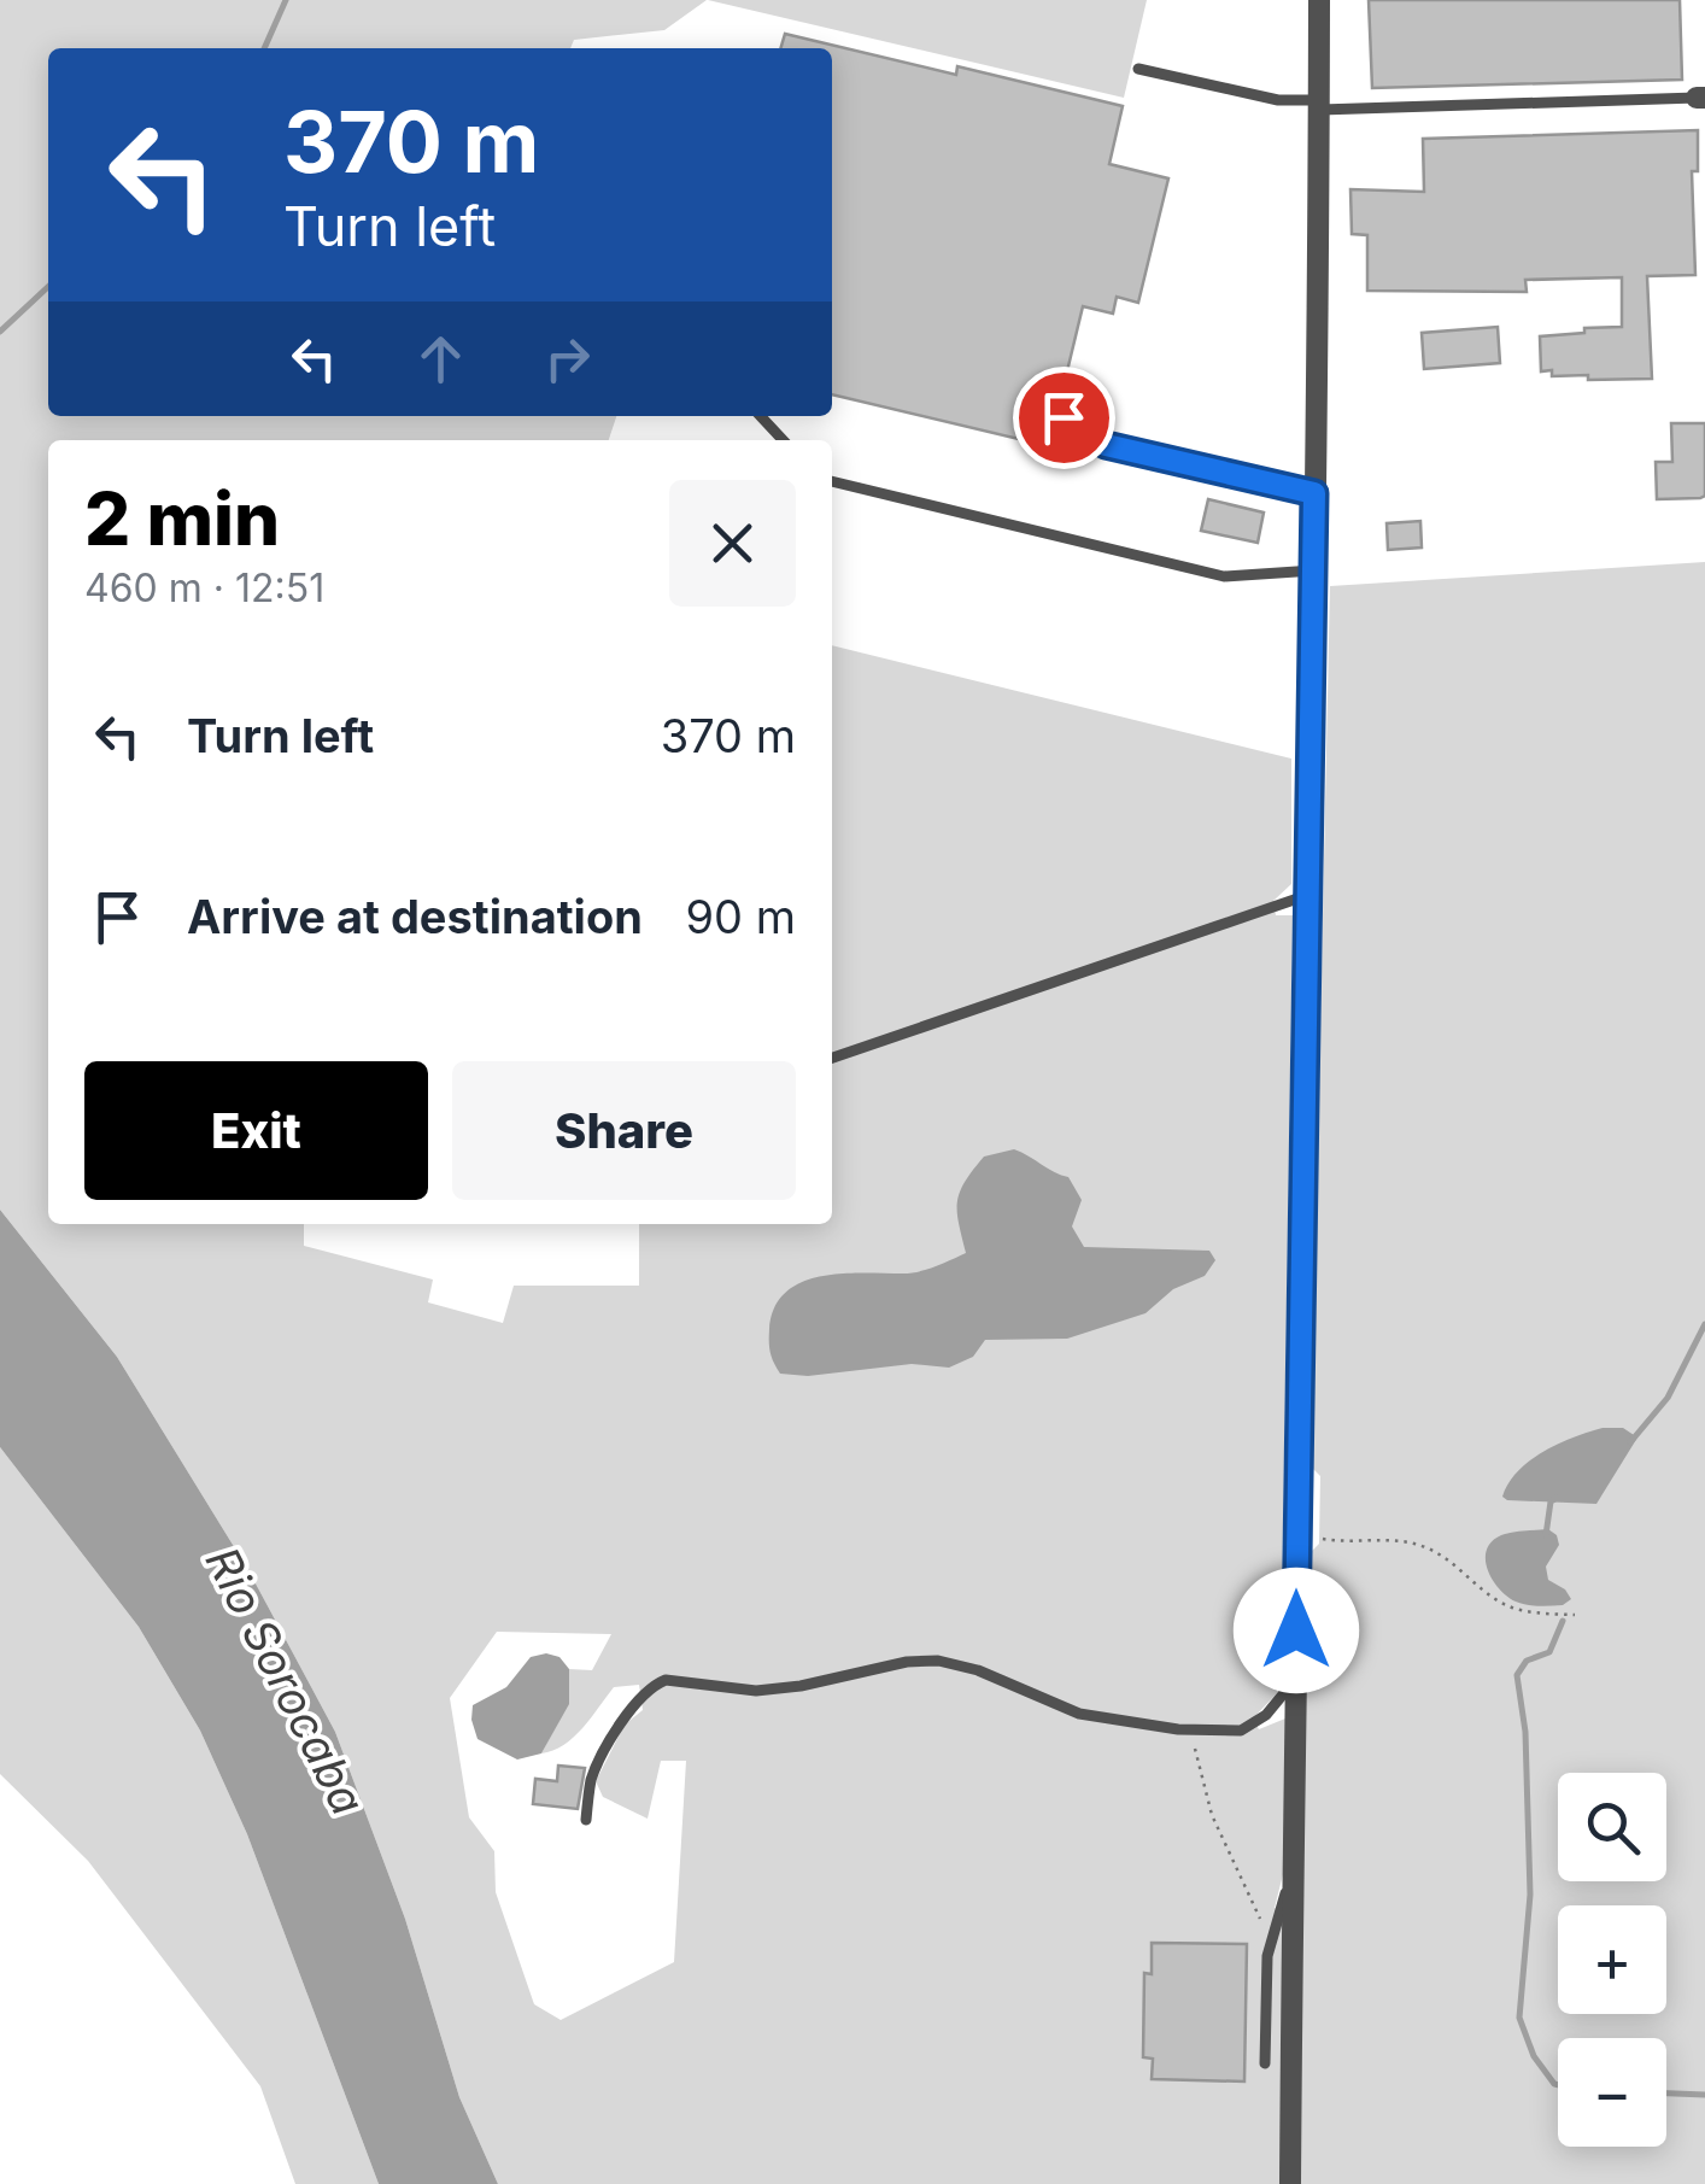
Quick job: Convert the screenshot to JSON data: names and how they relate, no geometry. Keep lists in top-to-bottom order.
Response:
{
  "water": ["Rio Sorocaba"],
  "page": {
    "turn": ["370 m", "Turn left"],
    "heading": ["2 min", "460 m · 12:51"],
    "list": [
      {
        "name": "Turn left",
        "value": "370 m"
      },
      {
        "name": "Arrive at destination",
        "value": "90 m"
      }
    ],
    "buttons": ["Exit", "Share"],
    "map_buttons": ["+", "−"]
  }
}
